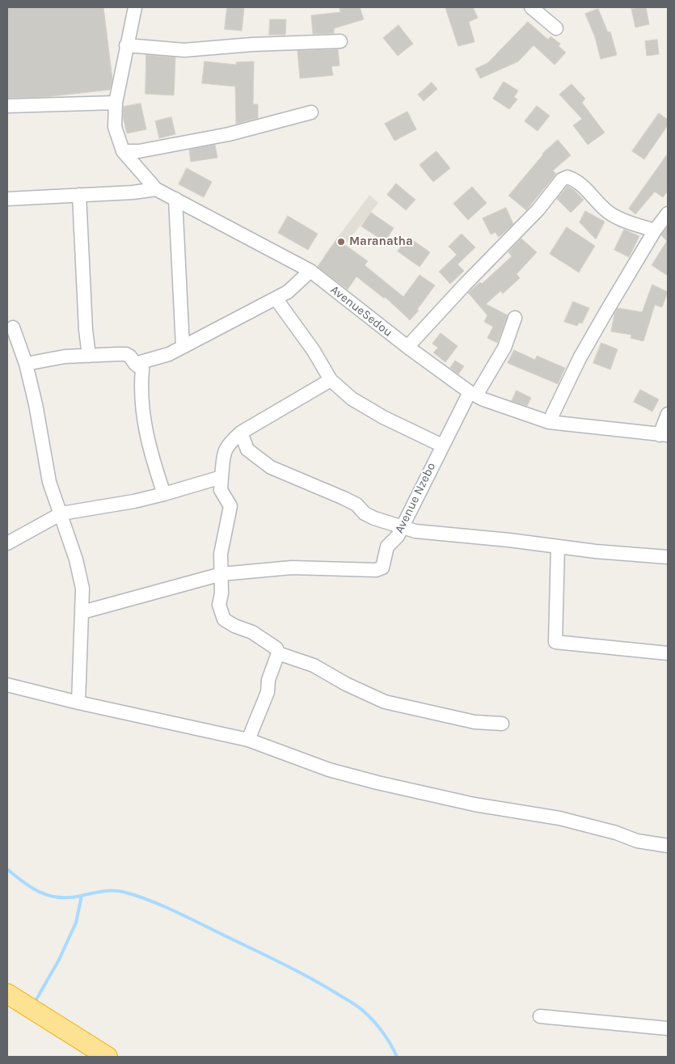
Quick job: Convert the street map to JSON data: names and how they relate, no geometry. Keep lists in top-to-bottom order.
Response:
{
  "streets": {
    "street": ["AvenueSedou", "Avenue Nzebo"]
  },
  "crossings": [
    ["AvenueSedou", "Avenue Nzebo"]
  ],
  "places": ["Maranatha"]
}
